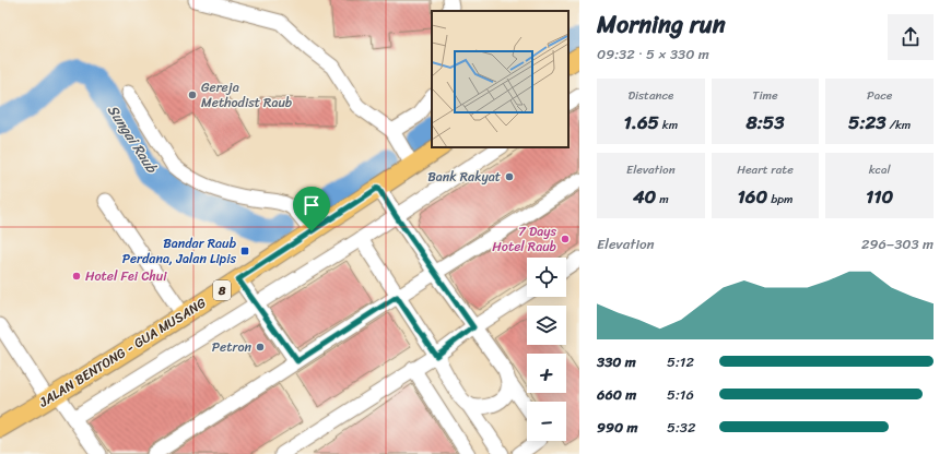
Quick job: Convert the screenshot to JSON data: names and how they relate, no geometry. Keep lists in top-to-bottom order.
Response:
{
  "streets": {
    "main road": ["8", "JALAN BENTONG - GUA MUSANG"]
  },
  "water": ["Sungai Raub"],
  "places": {
    "other": [
      "Gereja Methodist Raub",
      "Bank Rakyat",
      "7 Days Hotel Raub",
      "Hotel Fei Chui",
      "Petron"
    ],
    "transit": ["Bandar Raub Perdana, Jalan Lipis"]
  },
  "page": {
    "heading": ["Morning run", "09:32 · 5 × 330 m"],
    "stats": [
      ["Distance", "1.65 km"],
      ["Time", "8:53"],
      ["Pace", "5:23 /km"],
      ["Elevation", "40 m"],
      ["Heart rate", "160 bpm"],
      ["kcal", "110"]
    ],
    "chart": ["Elevation", "296–303 m"],
    "map_buttons": ["+", "−"],
    "list": [
      {
        "name": "330 m",
        "note": "5:12"
      },
      {
        "name": "660 m",
        "note": "5:16"
      },
      {
        "name": "990 m",
        "note": "5:32"
      }
    ]
  }
}
